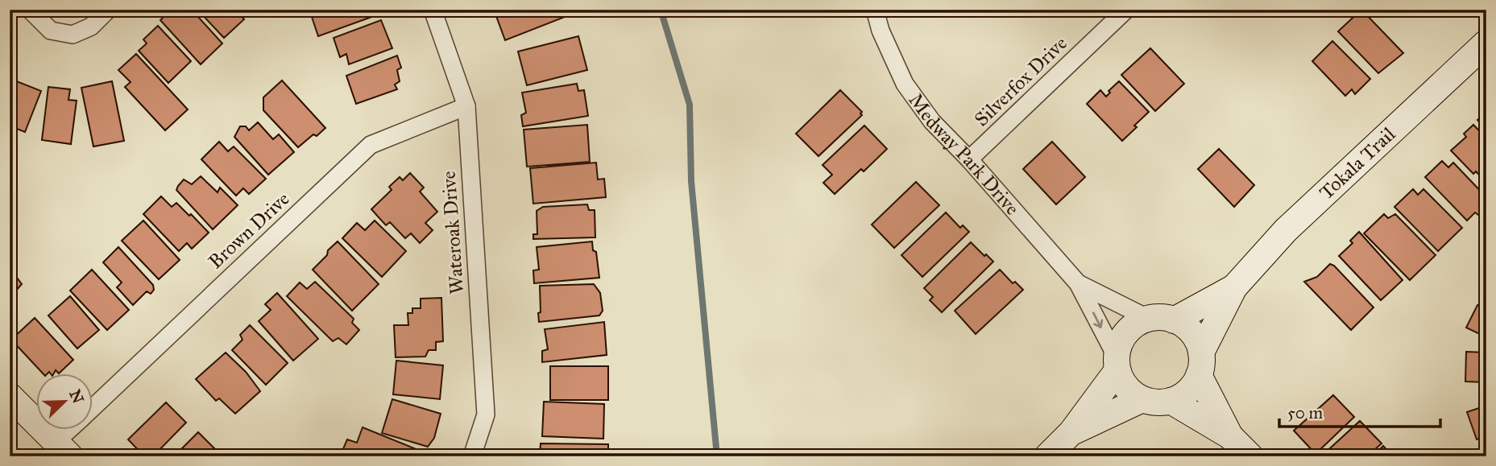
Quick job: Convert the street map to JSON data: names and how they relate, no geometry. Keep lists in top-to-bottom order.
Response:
{
  "streets": {
    "street": [
      "Silverfox Drive",
      "Medway Park Drive",
      "Tokala Trail",
      "Brown Drive",
      "Wateroak Drive"
    ]
  },
  "crossings": [
    ["Silverfox Drive", "Medway Park Drive"],
    ["Medway Park Drive", "Tokala Trail"],
    ["Brown Drive", "Wateroak Drive"]
  ],
  "scale_bar": "50 m",
  "north": "top right"
}
